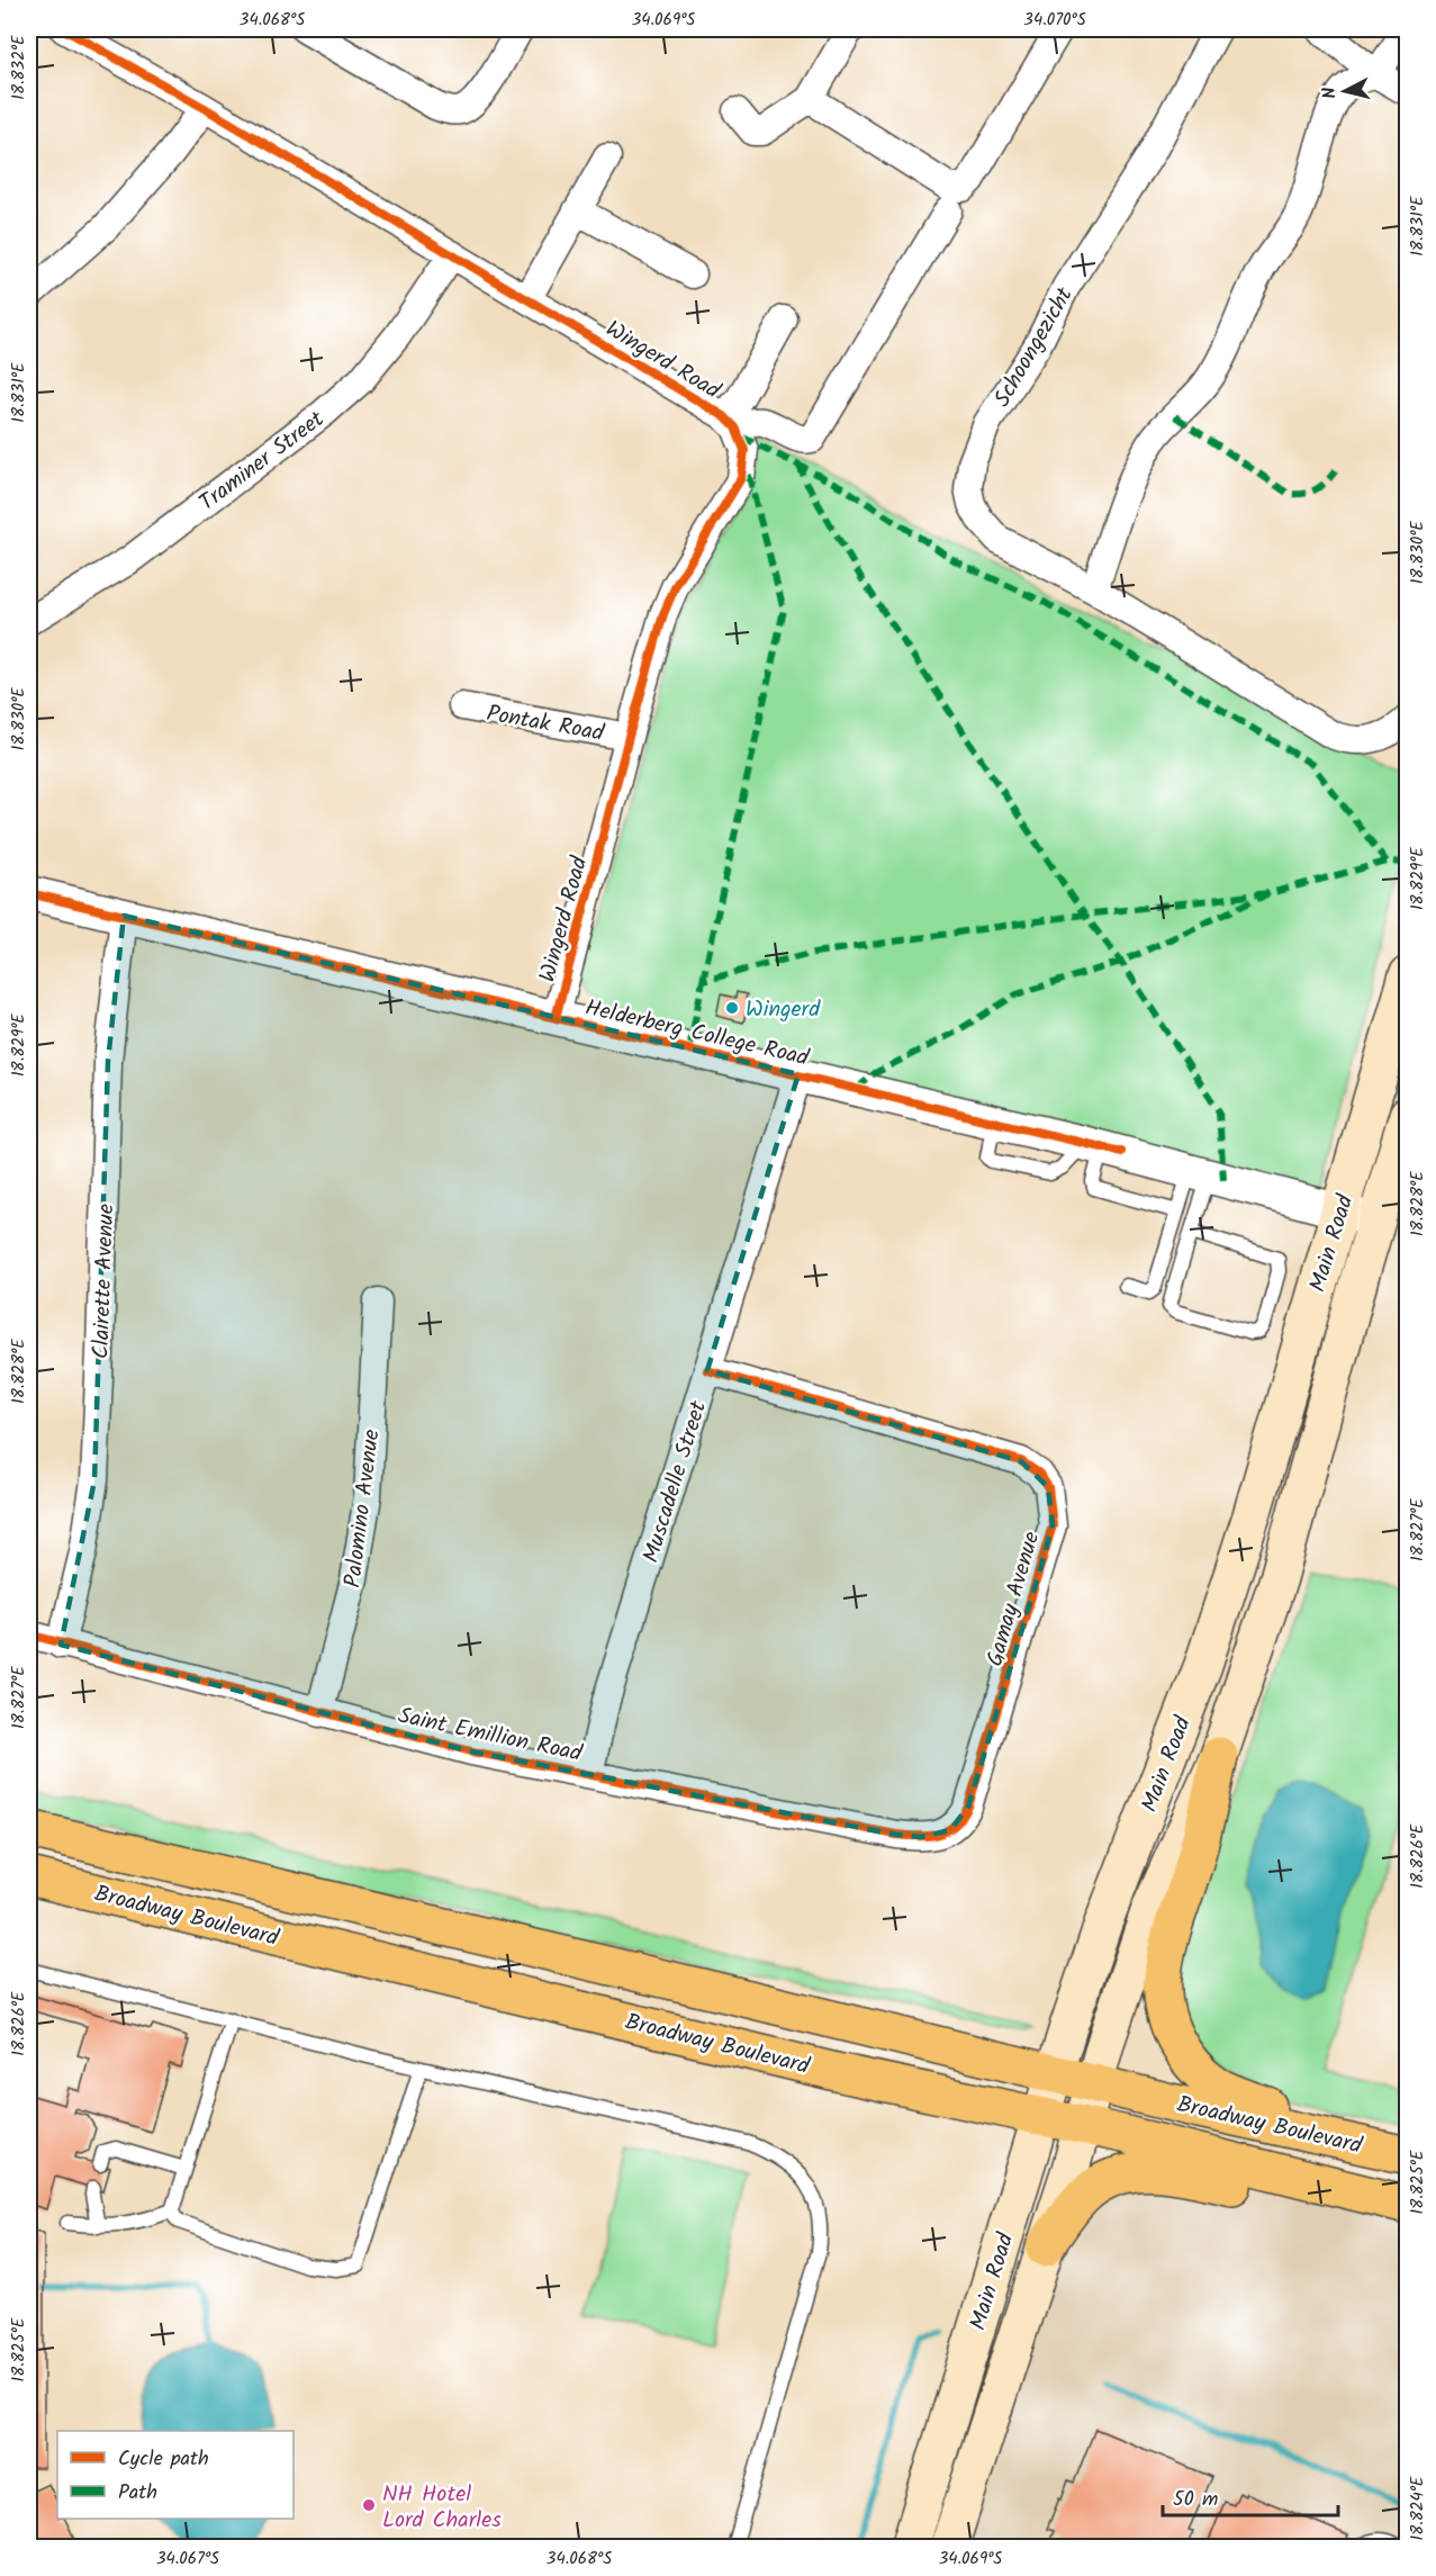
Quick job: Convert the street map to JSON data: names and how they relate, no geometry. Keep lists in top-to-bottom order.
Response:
{
  "streets": {
    "main road": ["Main Road", "Broadway Boulevard"],
    "street": [
      "Schoongezicht",
      "Wingerd Road",
      "Traminer Street",
      "Pontak Road",
      "Helderberg College Road",
      "Clairette Avenue",
      "Muscadelle Street",
      "Palomino Avenue",
      "Gamay Avenue",
      "Saint Emillion Road"
    ]
  },
  "crossings": [
    ["Wingerd Road", "Traminer Street"],
    ["Wingerd Road", "Pontak Road"],
    ["Wingerd Road", "Helderberg College Road"],
    ["Helderberg College Road", "Main Road"],
    ["Helderberg College Road", "Clairette Avenue"],
    ["Helderberg College Road", "Muscadelle Street"],
    ["Main Road", "Broadway Boulevard"],
    ["Clairette Avenue", "Saint Emillion Road"],
    ["Muscadelle Street", "Gamay Avenue"],
    ["Muscadelle Street", "Saint Emillion Road"],
    ["Palomino Avenue", "Saint Emillion Road"],
    ["Gamay Avenue", "Saint Emillion Road"]
  ],
  "places": ["Wingerd", "NH Hotel Lord Charles"],
  "legend": ["Cycle path", "Path"],
  "scale_bar": "50 m",
  "north": "left",
  "coordinates": [
    "34.068°S",
    "34.069°S",
    "34.070°S",
    "18.832°E",
    "18.831°E",
    "18.830°E",
    "18.829°E",
    "18.828°E",
    "18.827°E",
    "18.826°E",
    "18.825°E",
    "18.824°E",
    "34.067°S"
  ]
}
